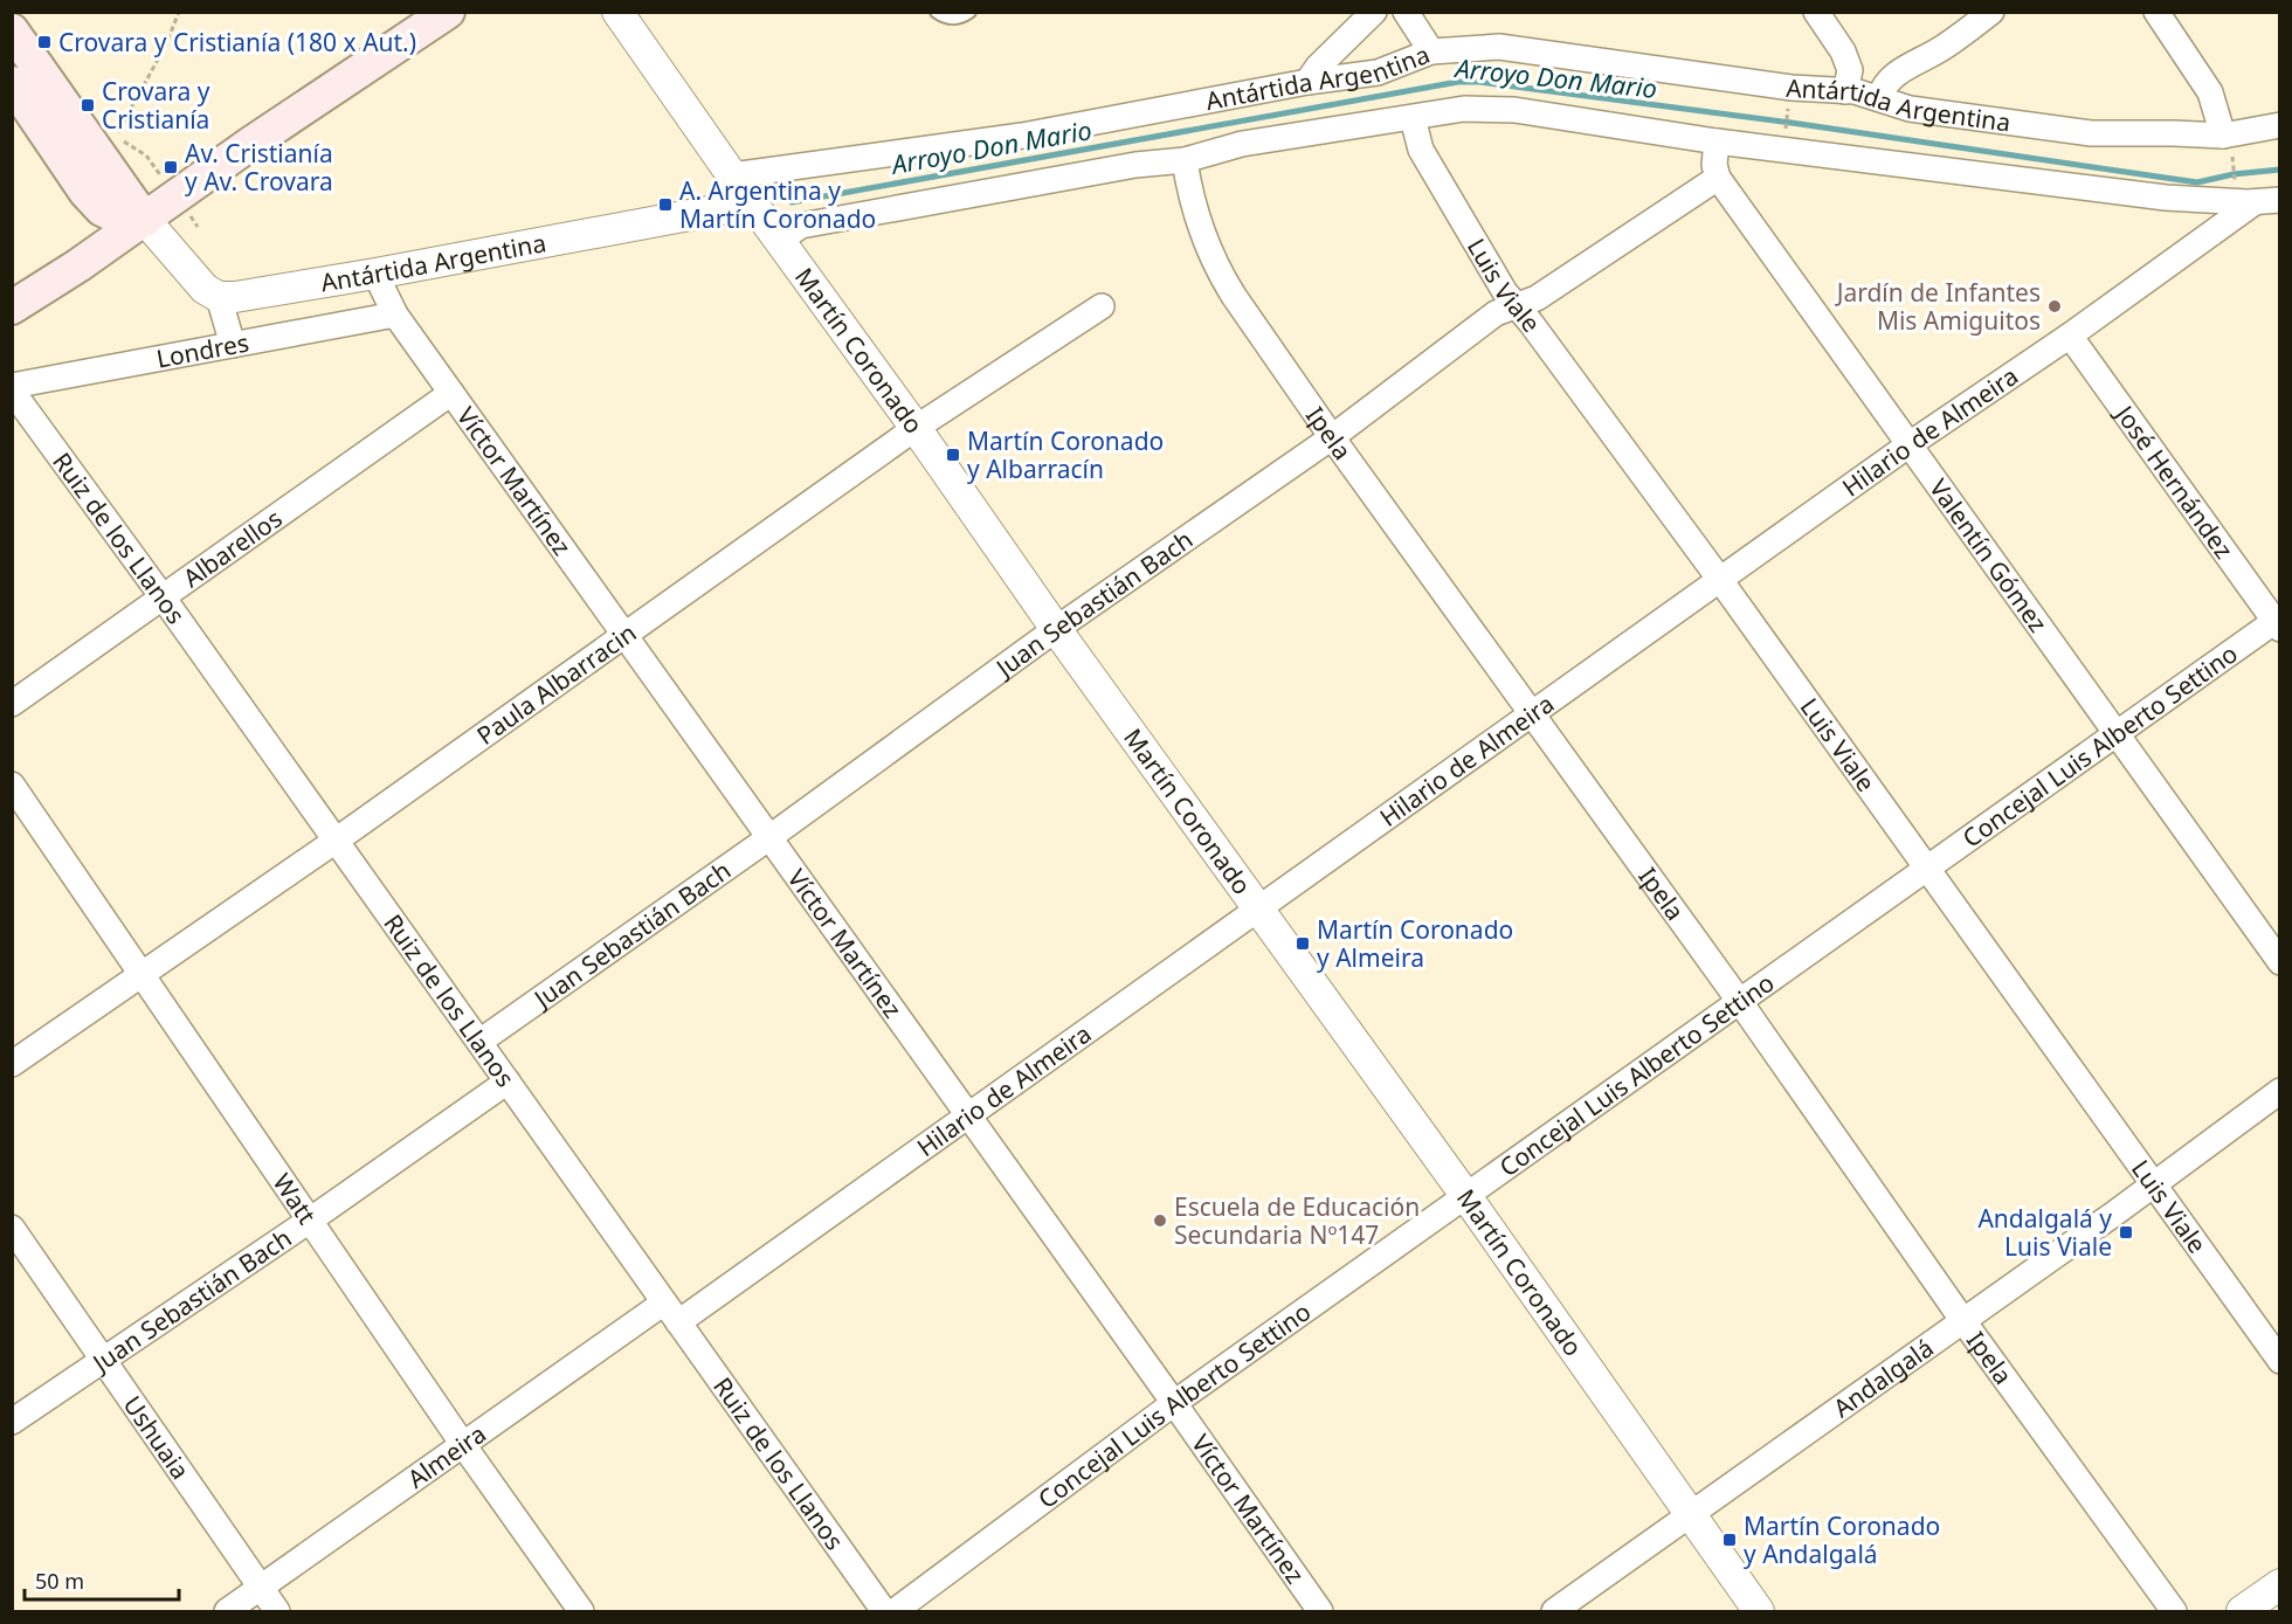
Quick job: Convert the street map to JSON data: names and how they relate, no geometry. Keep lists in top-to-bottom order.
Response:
{
  "streets": {
    "street": [
      "Antártida Argentina",
      "Luis Viale",
      "Londres",
      "Martín Coronado",
      "Hilario de Almeira",
      "Ipela",
      "Víctor Martínez",
      "José Hernández",
      "Ruiz de los Llanos",
      "Albarellos",
      "Valentín Gómez",
      "Juan Sebastián Bach",
      "Paula Albarracin",
      "Concejal Luis Alberto Settino",
      "Watt",
      "Andalgalá",
      "Ushuaia",
      "Almeira"
    ]
  },
  "crossings": [
    ["Antártida Argentina", "Luis Viale"],
    ["Antártida Argentina", "Martín Coronado"],
    ["Antártida Argentina", "Hilario de Almeira"],
    ["Antártida Argentina", "Ipela"],
    ["Antártida Argentina", "Víctor Martínez"],
    ["Luis Viale", "Hilario de Almeira"],
    ["Luis Viale", "Juan Sebastián Bach"],
    ["Luis Viale", "Concejal Luis Alberto Settino"],
    ["Luis Viale", "Andalgalá"],
    ["Londres", "Víctor Martínez"],
    ["Londres", "Ruiz de los Llanos"],
    ["Martín Coronado", "Hilario de Almeira"],
    ["Martín Coronado", "Juan Sebastián Bach"],
    ["Martín Coronado", "Paula Albarracin"],
    ["Martín Coronado", "Concejal Luis Alberto Settino"],
    ["Martín Coronado", "Andalgalá"],
    ["Hilario de Almeira", "Ipela"],
    ["Hilario de Almeira", "Víctor Martínez"],
    ["Hilario de Almeira", "José Hernández"],
    ["Hilario de Almeira", "Ruiz de los Llanos"],
    ["Hilario de Almeira", "Valentín Gómez"],
    ["Hilario de Almeira", "Almeira"],
    ["Ipela", "Juan Sebastián Bach"],
    ["Ipela", "Concejal Luis Alberto Settino"],
    ["Ipela", "Andalgalá"],
    ["Víctor Martínez", "Albarellos"],
    ["Víctor Martínez", "Juan Sebastián Bach"],
    ["Víctor Martínez", "Paula Albarracin"],
    ["Víctor Martínez", "Concejal Luis Alberto Settino"],
    ["José Hernández", "Concejal Luis Alberto Settino"],
    ["Ruiz de los Llanos", "Albarellos"],
    ["Ruiz de los Llanos", "Juan Sebastián Bach"],
    ["Ruiz de los Llanos", "Paula Albarracin"],
    ["Ruiz de los Llanos", "Almeira"],
    ["Valentín Gómez", "Juan Sebastián Bach"],
    ["Valentín Gómez", "Concejal Luis Alberto Settino"],
    ["Juan Sebastián Bach", "Watt"],
    ["Juan Sebastián Bach", "Ushuaia"],
    ["Paula Albarracin", "Watt"],
    ["Watt", "Almeira"],
    ["Ushuaia", "Almeira"]
  ],
  "water": ["Arroyo Don Mario"],
  "places": {
    "transit": [
      "Crovara y Cristianía (180 x Aut.)",
      "Crovara y Cristianía",
      "Av. Cristianía y Av. Crovara",
      "A. Argentina y Martín Coronado",
      "Martín Coronado y Albarracín",
      "Martín Coronado y Almeira",
      "Andalgalá y Luis Viale",
      "Martín Coronado y Andalgalá"
    ],
    "other": ["Jardín de Infantes Mis Amiguitos", "Escuela de Educación Secundaria Nº147"]
  },
  "scale_bar": "50 m"
}
